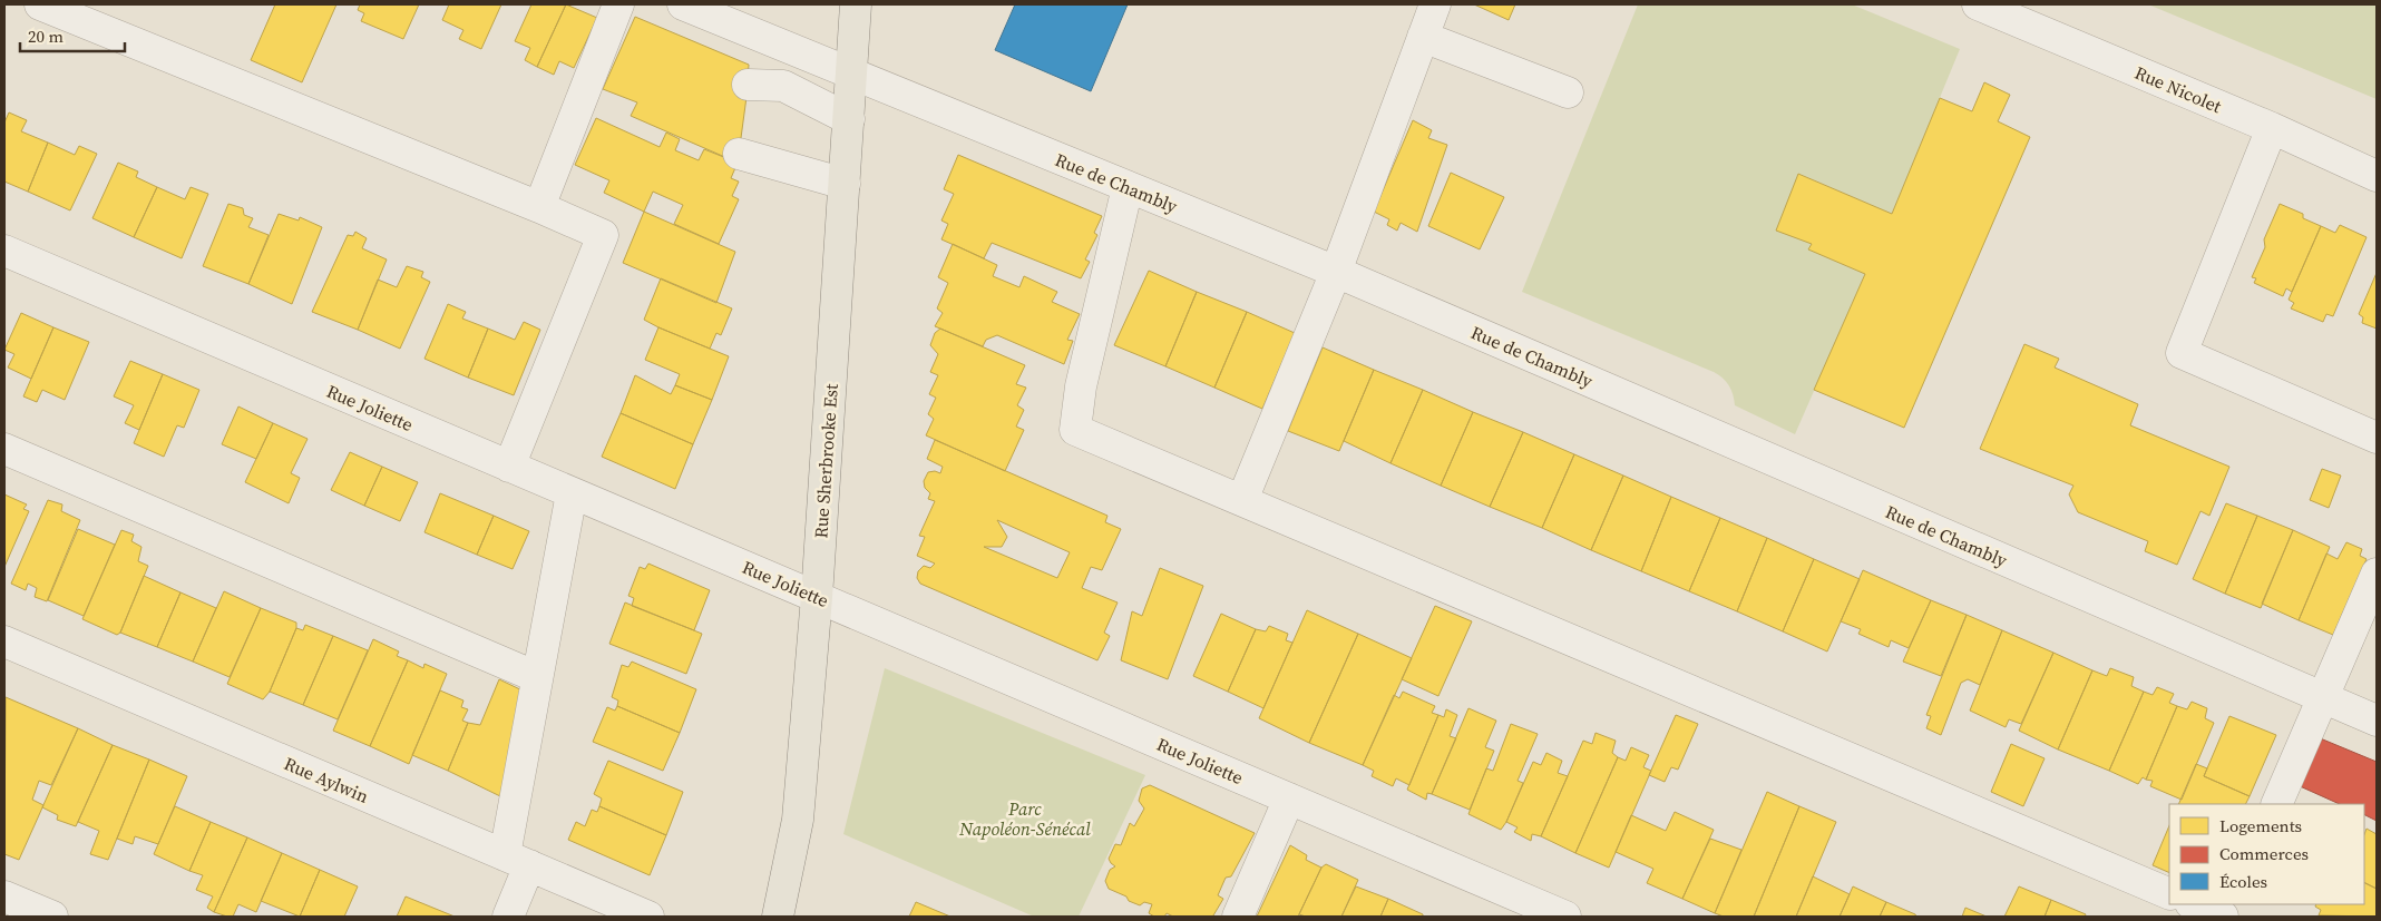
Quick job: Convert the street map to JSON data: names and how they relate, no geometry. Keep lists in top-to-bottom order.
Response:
{
  "streets": {
    "main road": ["Rue Sherbrooke Est"],
    "street": [
      "Rue Nicolet",
      "Rue de Chambly",
      "Rue Joliette",
      "Rue Aylwin"
    ]
  },
  "crossings": [
    ["Rue de Chambly", "Rue Sherbrooke Est"],
    ["Rue Joliette", "Rue Sherbrooke Est"]
  ],
  "parks": ["Parc Napoléon-Sénécal"],
  "legend": ["Logements", "Commerces", "Écoles"],
  "scale_bar": "20 m"
}
